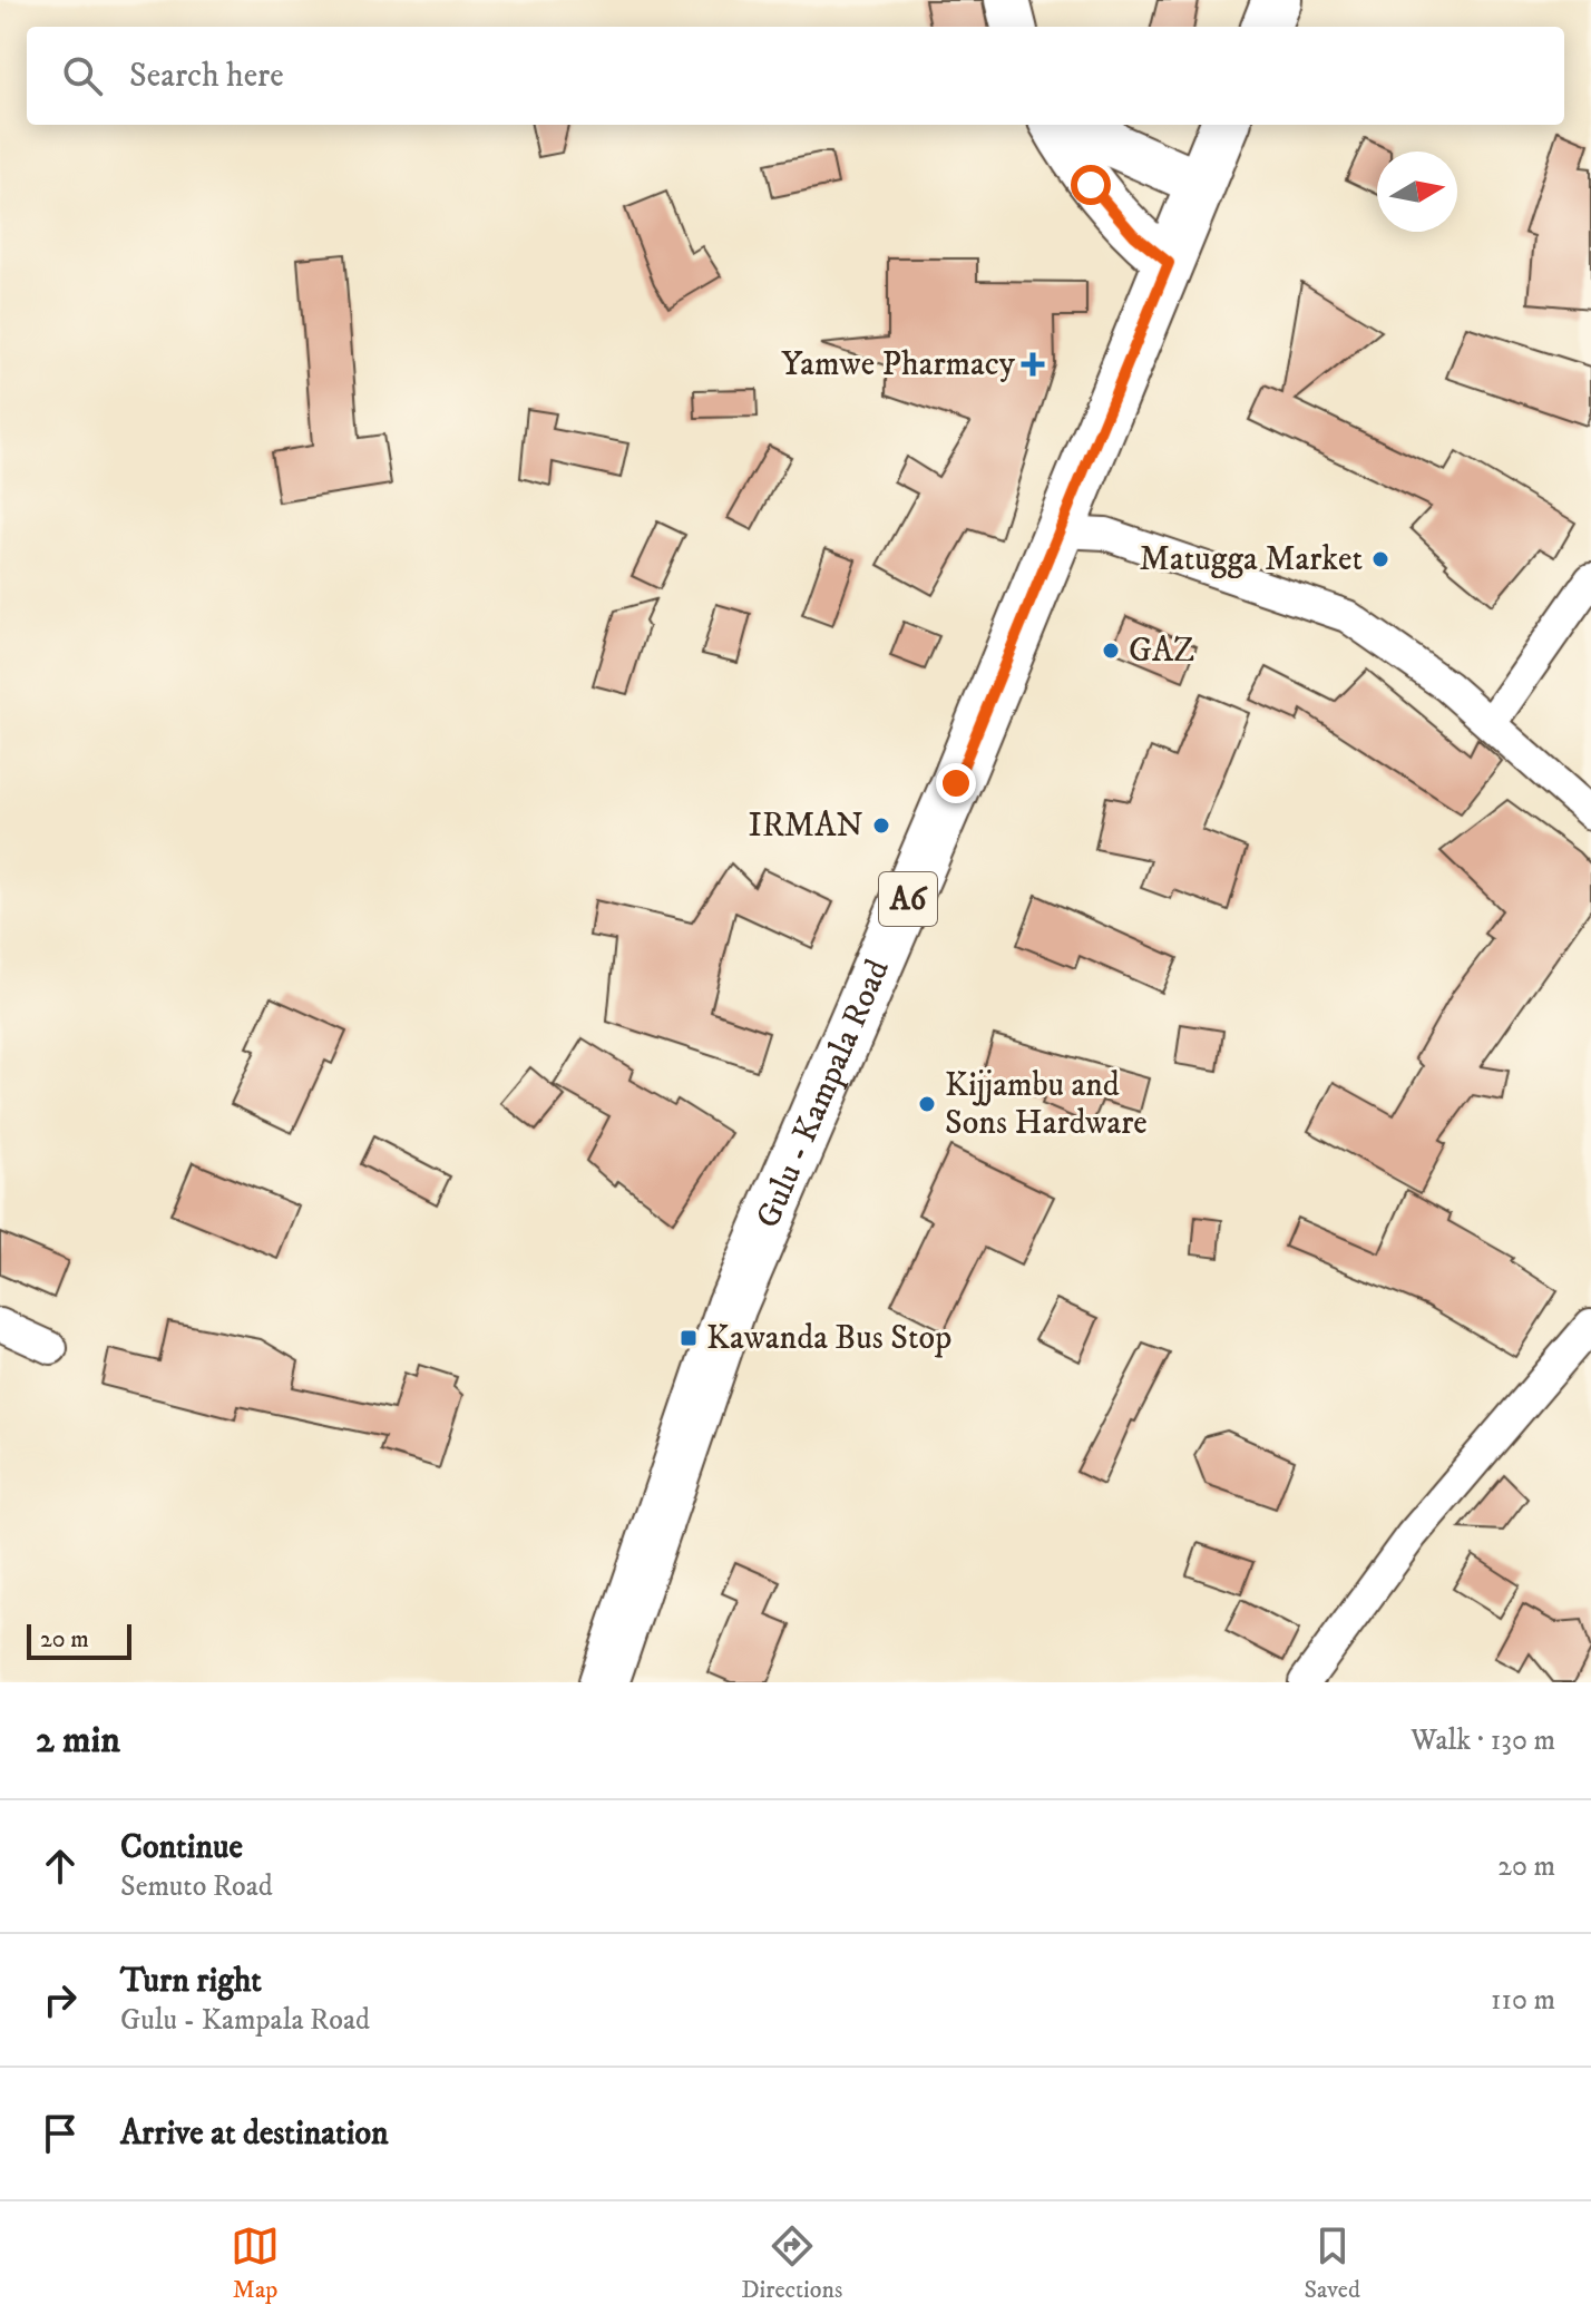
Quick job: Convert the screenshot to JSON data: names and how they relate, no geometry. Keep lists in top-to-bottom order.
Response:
{
  "streets": {
    "main road": ["A6", "Gulu - Kampala Road"]
  },
  "places": {
    "health": ["Yamwe Pharmacy"],
    "other": [
      "Matugga Market",
      "GAZ",
      "IRMAN",
      "Kijjambu and Sons Hardware"
    ],
    "transit": ["Kawanda Bus Stop"]
  },
  "scale_bar": "20 m",
  "north": "right",
  "page": {
    "search": "Search here",
    "scale": "20 m",
    "heading": ["2 min", "Walk · 130 m"],
    "list": [
      ["Continue", "Semuto Road", "20 m"],
      ["Turn right", "Gulu - Kampala Road", "110 m"],
      "Arrive at destination"
    ],
    "nav": ["Map", "Directions", "Saved"]
  }
}
